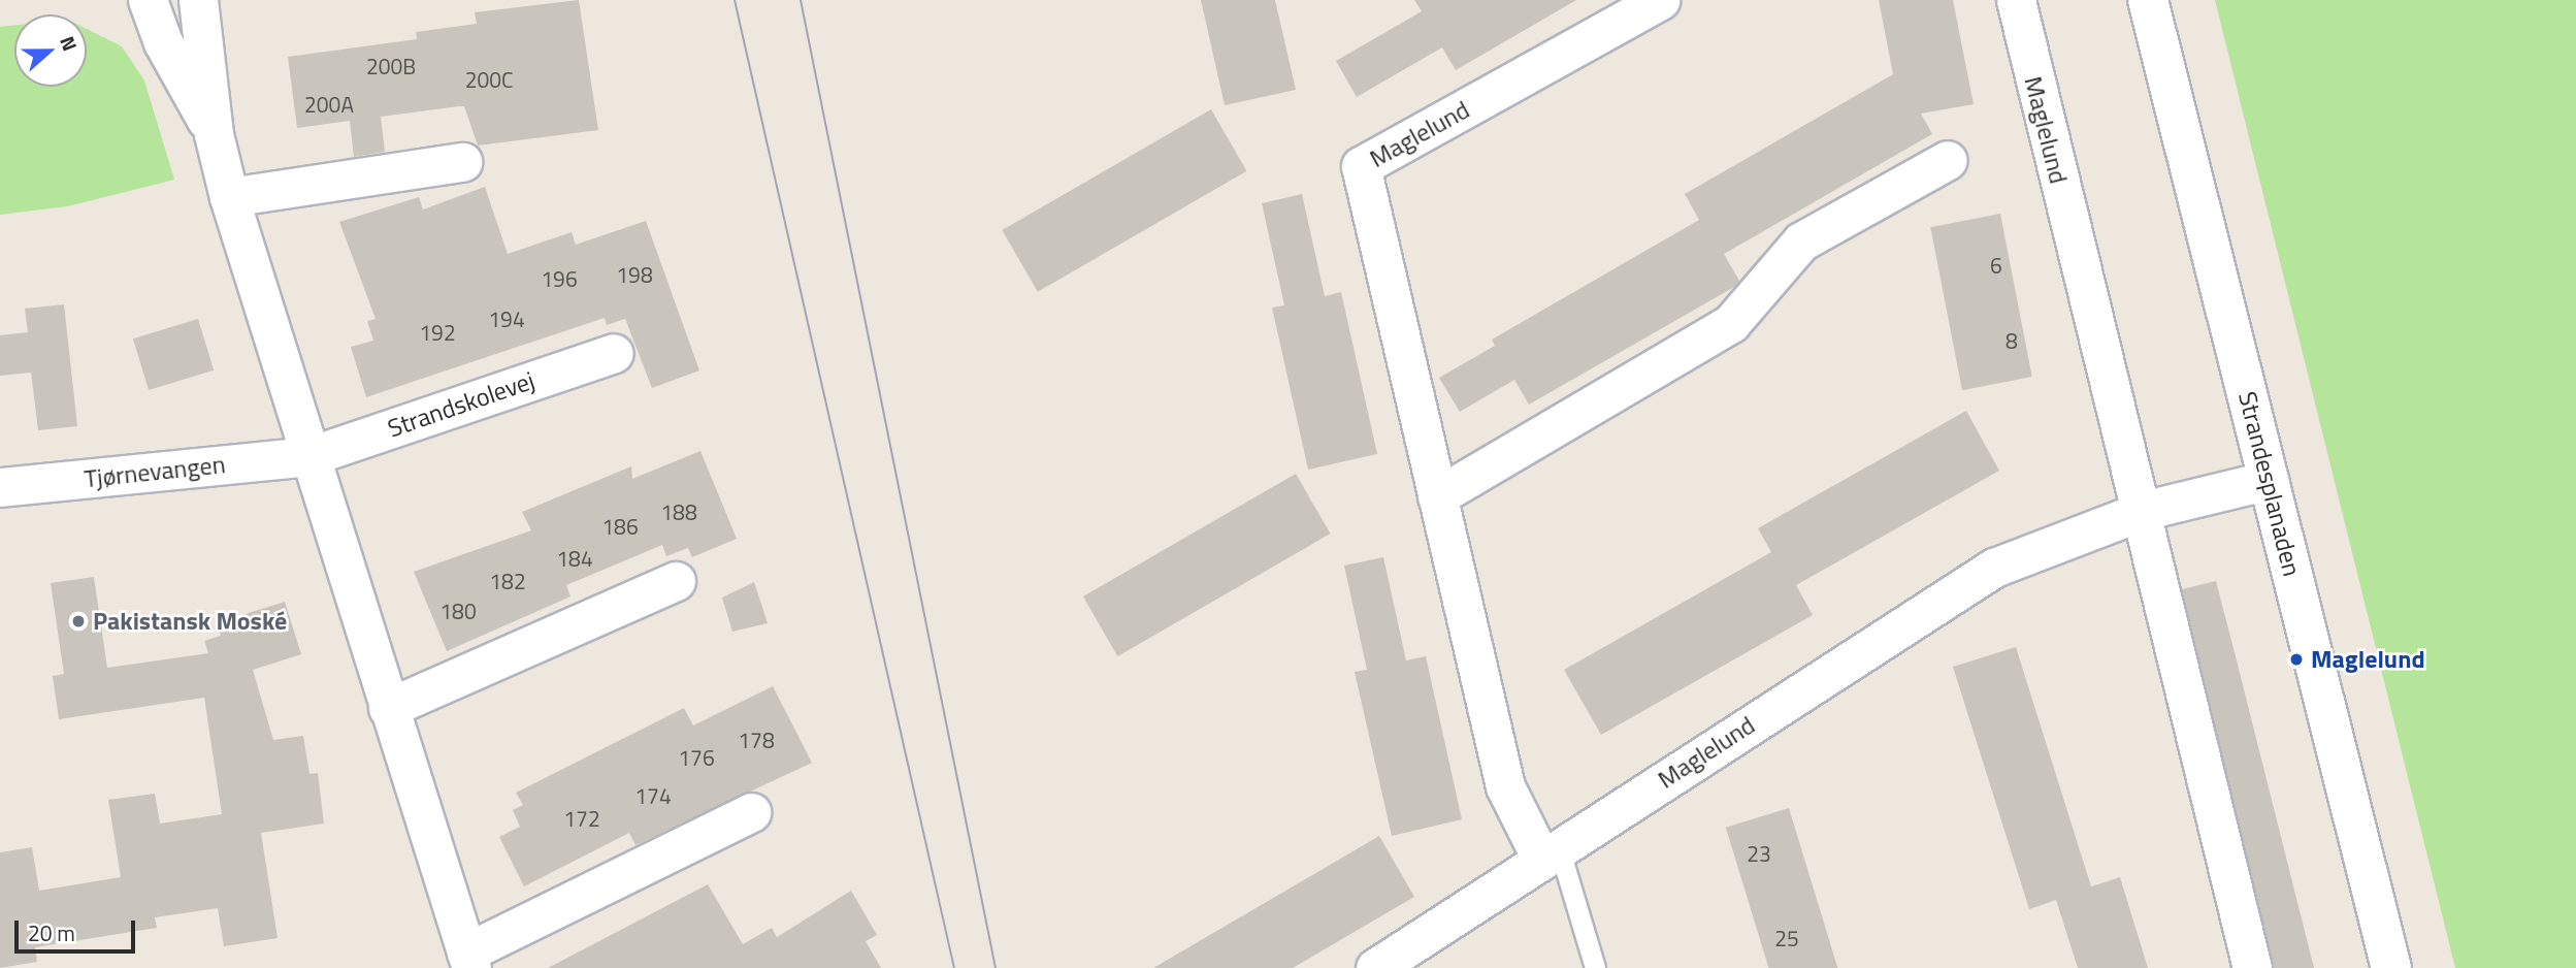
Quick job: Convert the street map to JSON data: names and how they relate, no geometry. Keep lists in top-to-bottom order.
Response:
{
  "streets": {
    "street": [
      "Maglelund",
      "Strandskolevej",
      "Tjørnevangen",
      "Strandesplanaden"
    ]
  },
  "crossings": [
    ["Maglelund", "Strandesplanaden"],
    ["Strandskolevej", "Tjørnevangen"]
  ],
  "places": ["Pakistansk Moské", "Maglelund"],
  "house_numbers": [
    "200B",
    "200C",
    "200A",
    "6",
    "198",
    "196",
    "194",
    "192",
    "8",
    "188",
    "186",
    "184",
    "182",
    "180",
    "178",
    "176",
    "174",
    "172",
    "23",
    "25"
  ],
  "scale_bar": "20 m",
  "north": "right"
}
